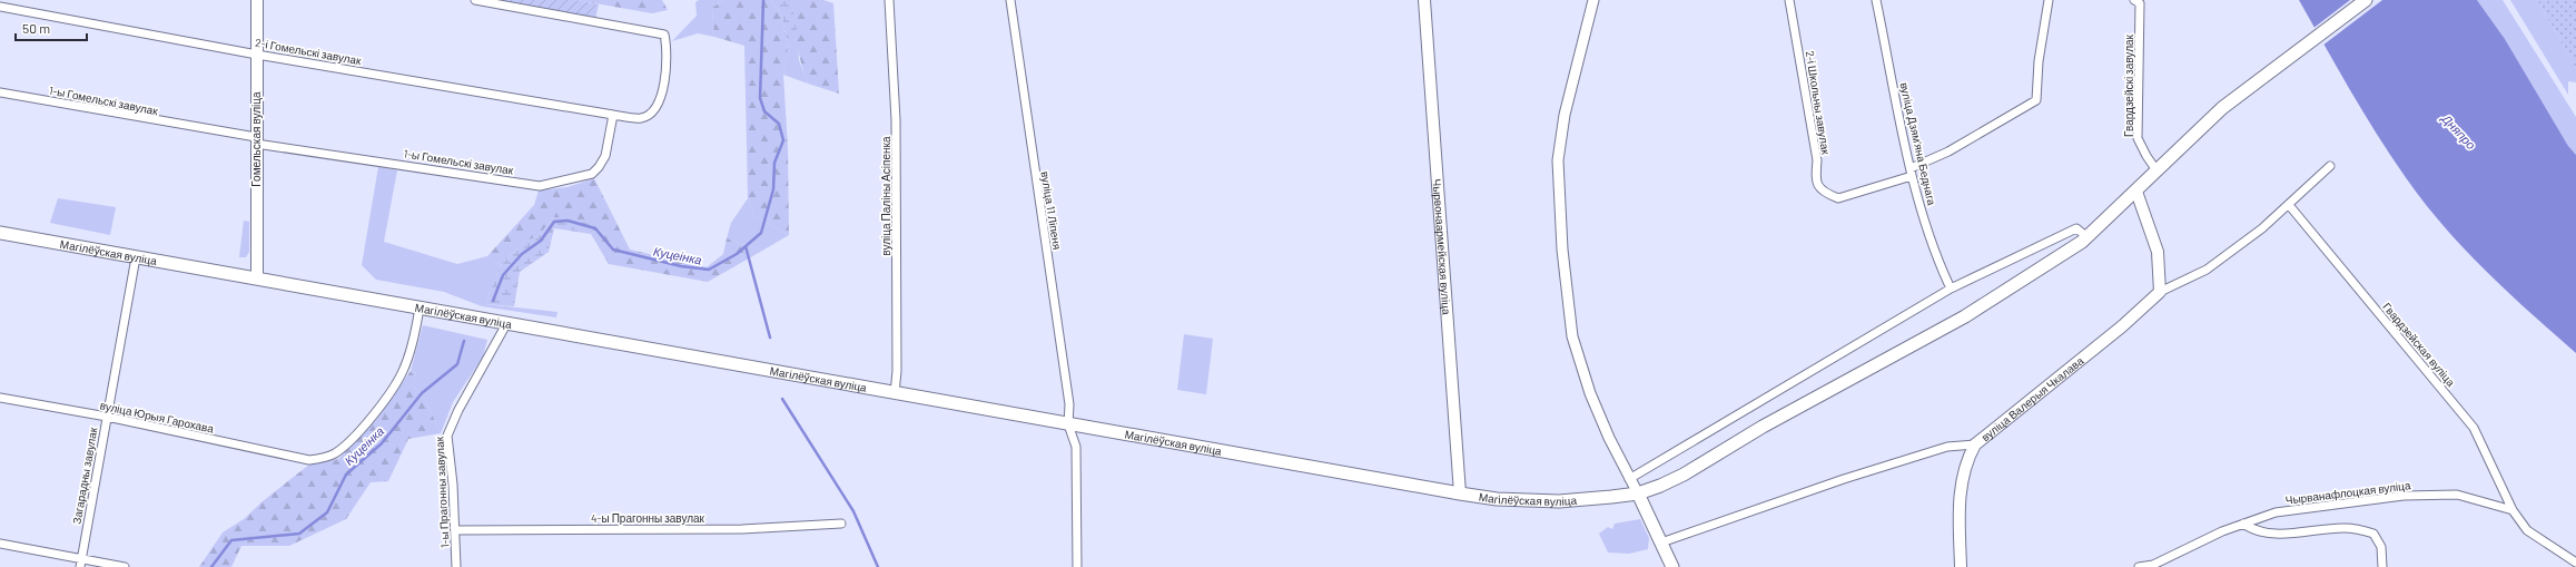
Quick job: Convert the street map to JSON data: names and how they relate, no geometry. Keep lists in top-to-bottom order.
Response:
{
  "streets": {
    "main road": [
      "Гомельская вуліца",
      "Чырвонаармейская вуліца",
      "Магілёўская вуліца",
      "вуліца Валерыя Чкалава"
    ],
    "street": [
      "2-і Гомельскі завулак",
      "Гвардзейскі завулак",
      "1-ы Гомельскі завулак",
      "2-і Школьны завулак",
      "вуліца Дзямʼяна Беднага",
      "вуліца Паліны Асіпенка",
      "вуліца 11 Ліпеня",
      "Гвардзейская вуліца",
      "вуліца Юрыя Гарохава",
      "Загарадны завулак",
      "1-ы Прагонны завулак",
      "Чырванафлоцкая вуліца",
      "4-ы Прагонны завулак"
    ]
  },
  "crossings": [
    ["2-і Гомельскі завулак", "1-ы Гомельскі завулак"],
    ["2-і Гомельскі завулак", "Гомельская вуліца"],
    ["Гвардзейскі завулак", "Магілёўская вуліца"],
    ["1-ы Гомельскі завулак", "Гомельская вуліца"],
    ["2-і Школьны завулак", "вуліца Дзямʼяна Беднага"],
    ["Гомельская вуліца", "Магілёўская вуліца"],
    ["вуліца Паліны Асіпенка", "Магілёўская вуліца"],
    ["вуліца 11 Ліпеня", "Магілёўская вуліца"],
    ["Чырвонаармейская вуліца", "Магілёўская вуліца"],
    ["Магілёўская вуліца", "вуліца Юрыя Гарохава"],
    ["Магілёўская вуліца", "Загарадны завулак"],
    ["Магілёўская вуліца", "1-ы Прагонны завулак"],
    ["Гвардзейская вуліца", "вуліца Валерыя Чкалава"],
    ["Гвардзейская вуліца", "Чырванафлоцкая вуліца"],
    ["вуліца Юрыя Гарохава", "Загарадны завулак"],
    ["1-ы Прагонны завулак", "4-ы Прагонны завулак"]
  ],
  "water": ["Дняпро", "Куцеінка"],
  "scale_bar": "50 m"
}
